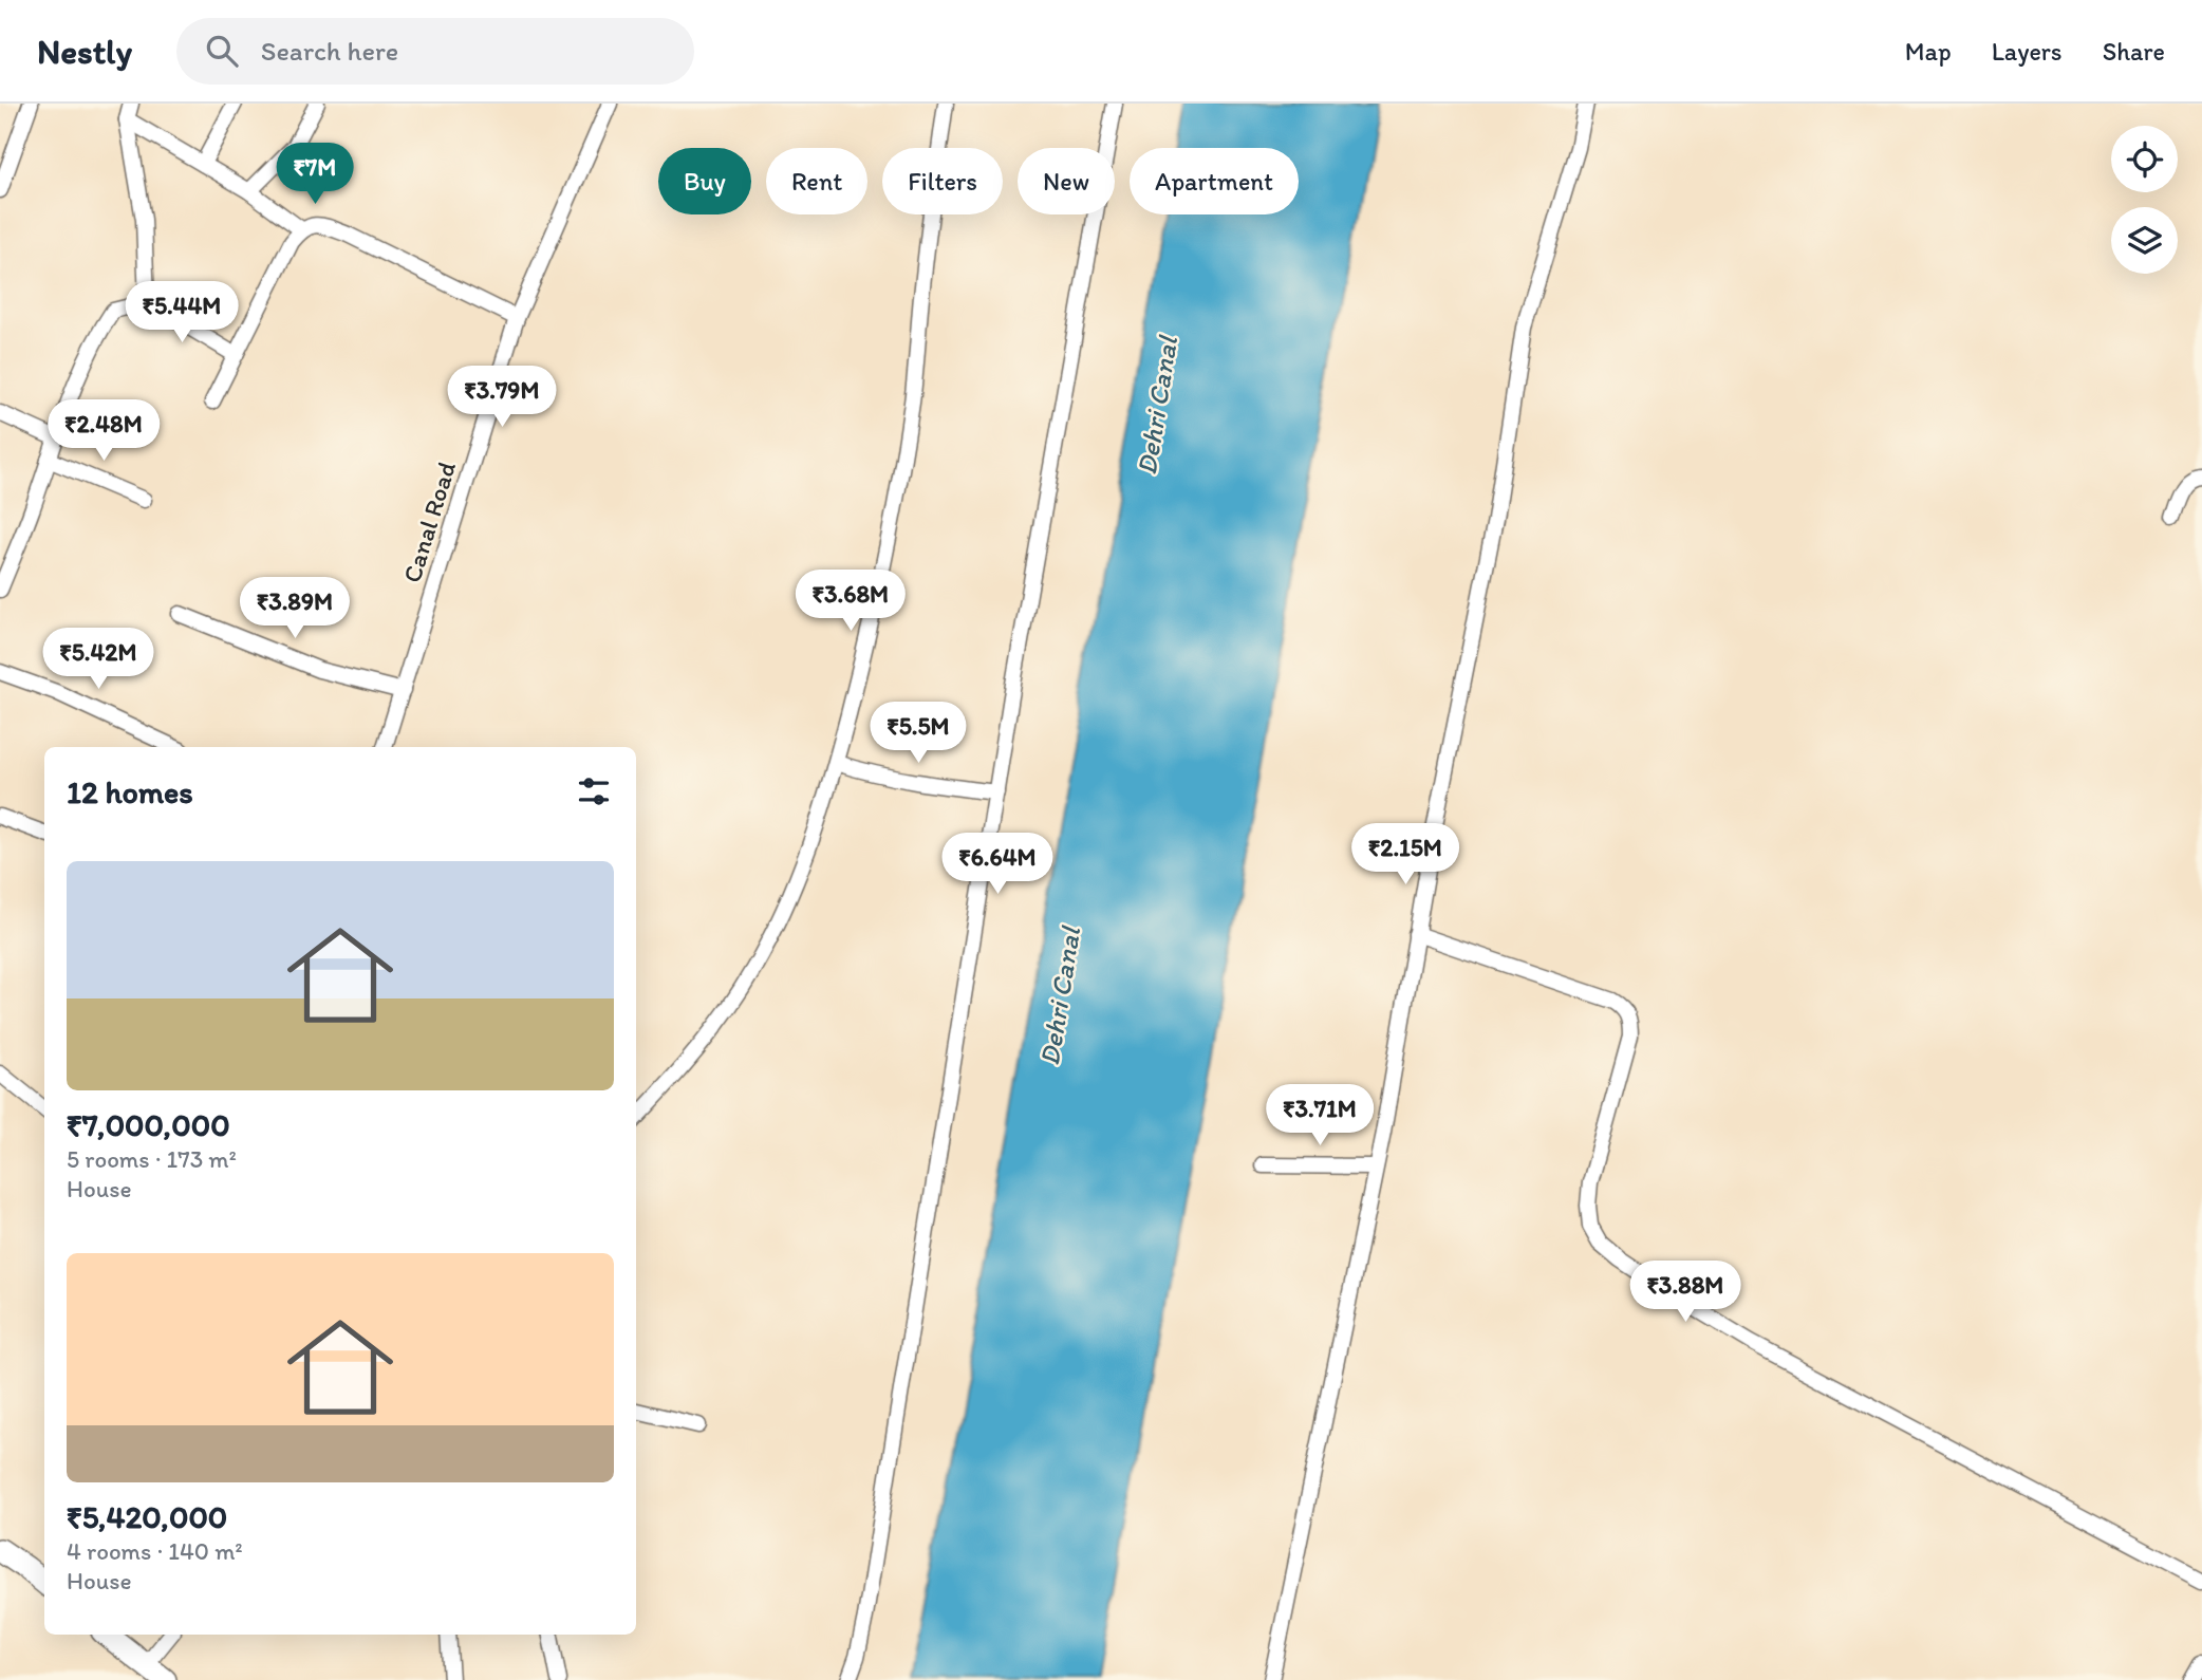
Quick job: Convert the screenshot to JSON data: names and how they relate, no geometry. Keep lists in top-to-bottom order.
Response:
{
  "streets": {
    "street": ["Canal Road"]
  },
  "water": ["Dehri Canal"],
  "page": {
    "header": "Nestly",
    "search": "Search here",
    "nav": ["Map", "Layers", "Share"],
    "price": [
      "₹7M",
      "₹5.44M",
      "₹3.79M",
      "₹2.48M",
      "₹3.68M",
      "₹3.89M",
      "₹5.42M",
      "₹5.5M",
      "₹2.15M",
      "₹6.64M",
      "₹3.71M",
      "₹3.88M"
    ],
    "chip": [
      "Buy",
      "Rent",
      "Filters",
      "New",
      "Apartment"
    ],
    "heading": "12 homes",
    "list": [
      {
        "name": "₹7,000,000",
        "note": "5 rooms · 173 m² · House"
      },
      {
        "name": "₹5,420,000",
        "note": "4 rooms · 140 m² · House"
      }
    ]
  }
}
